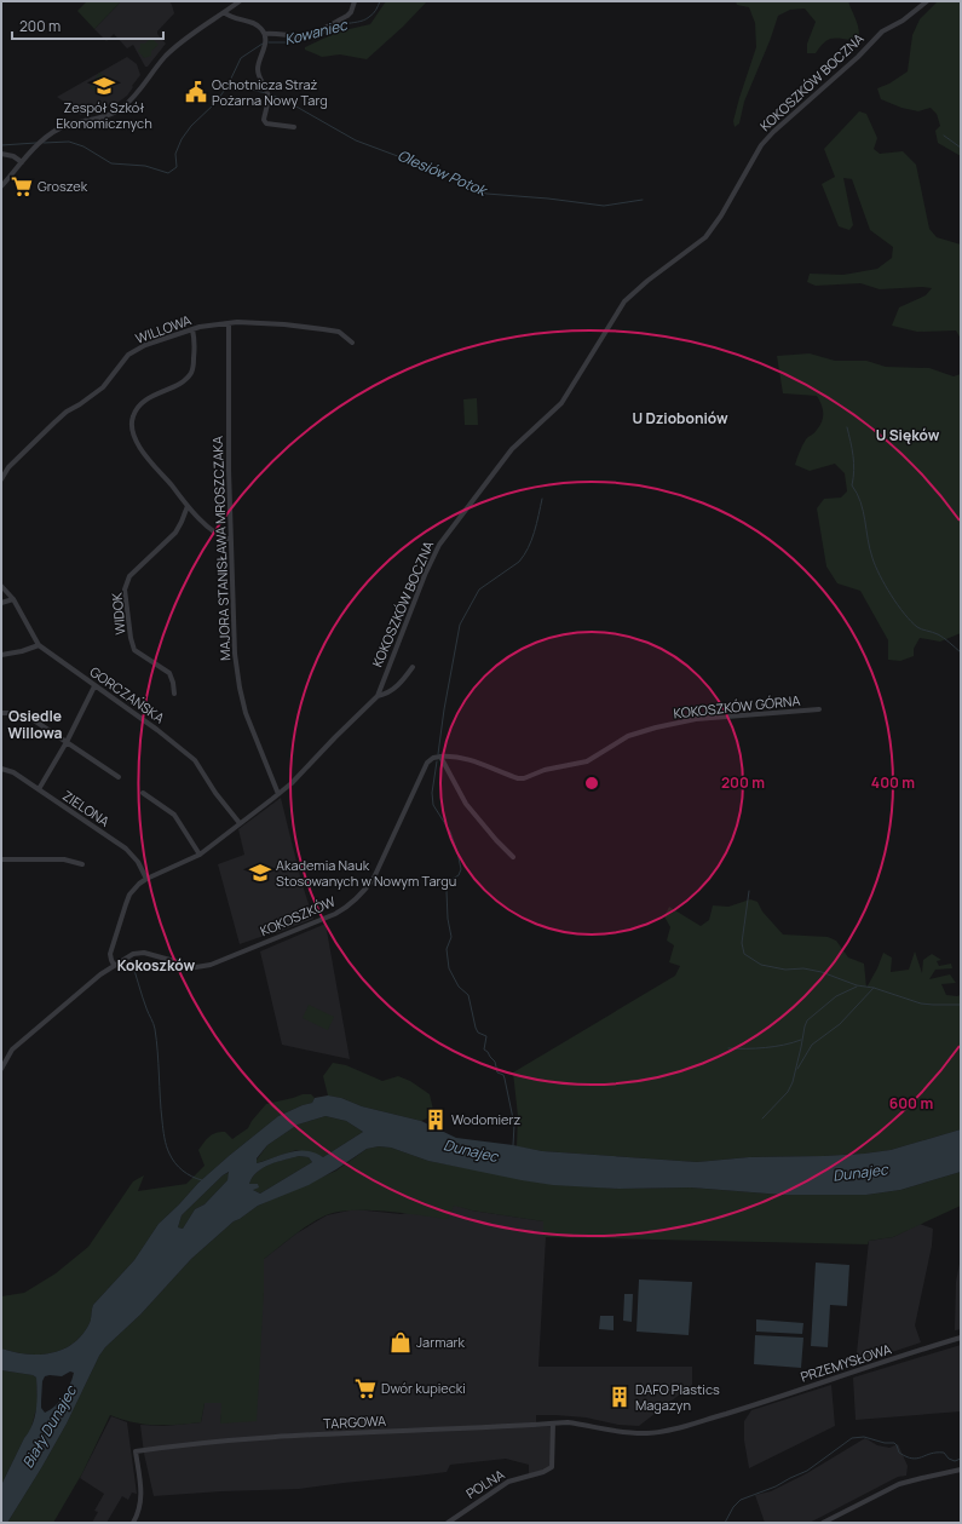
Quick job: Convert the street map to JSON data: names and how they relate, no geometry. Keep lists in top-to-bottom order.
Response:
{
  "streets": {
    "street": [
      "KOKOSZKÓW BOCZNA",
      "WILLOWA",
      "MAJORA STANISŁAWA MROSZCZAKA",
      "WIDOK",
      "GORCZAŃSKA",
      "KOKOSZKÓW GÓRNA",
      "ZIELONA",
      "KOKOSZKÓW",
      "PRZEMYSŁOWA",
      "TARGOWA",
      "POLNA"
    ]
  },
  "crossings": [
    ["KOKOSZKÓW BOCZNA", "MAJORA STANISŁAWA MROSZCZAKA"],
    ["KOKOSZKÓW BOCZNA", "GORCZAŃSKA"],
    ["KOKOSZKÓW BOCZNA", "ZIELONA"],
    ["KOKOSZKÓW BOCZNA", "KOKOSZKÓW"],
    ["WILLOWA", "MAJORA STANISŁAWA MROSZCZAKA"],
    ["KOKOSZKÓW GÓRNA", "KOKOSZKÓW"],
    ["PRZEMYSŁOWA", "TARGOWA"],
    ["TARGOWA", "POLNA"]
  ],
  "districts": [
    "U Dzioboniów",
    "U Sięków",
    "Osiedle Willowa",
    "Kokoszków"
  ],
  "water": [
    "Kowaniec",
    "Olesiów Potok",
    "Dunajec",
    "Biały Dunajec"
  ],
  "places": {
    "school or university": ["Zespół Szkół Ekonomicznych", "Akademia Nauk Stosowanych w Nowym Targu"],
    "public building": ["Ochotnicza Straż Pożarna Nowy Targ"],
    "supermarket": ["Groszek", "Dwór kupiecki"],
    "building": ["Wodomierz", "DAFO Plastics Magazyn"],
    "shop": ["Jarmark"]
  },
  "scale_bar": "200 m",
  "rings": ["200 m", "400 m", "600 m"]
}
